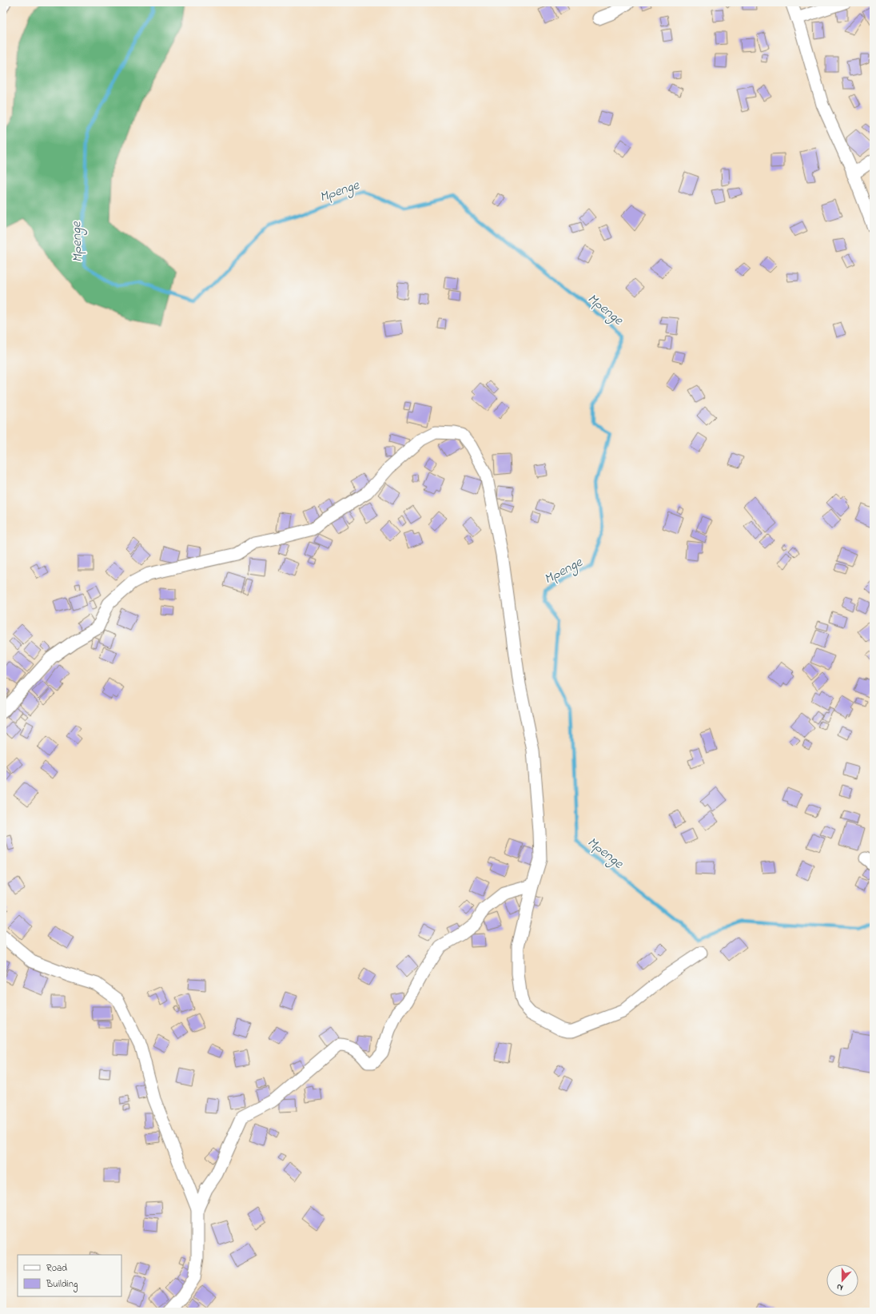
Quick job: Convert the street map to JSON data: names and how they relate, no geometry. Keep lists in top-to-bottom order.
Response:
{
  "water": ["Mpenge"],
  "legend": ["Road", "Building"],
  "north": "bottom"
}
